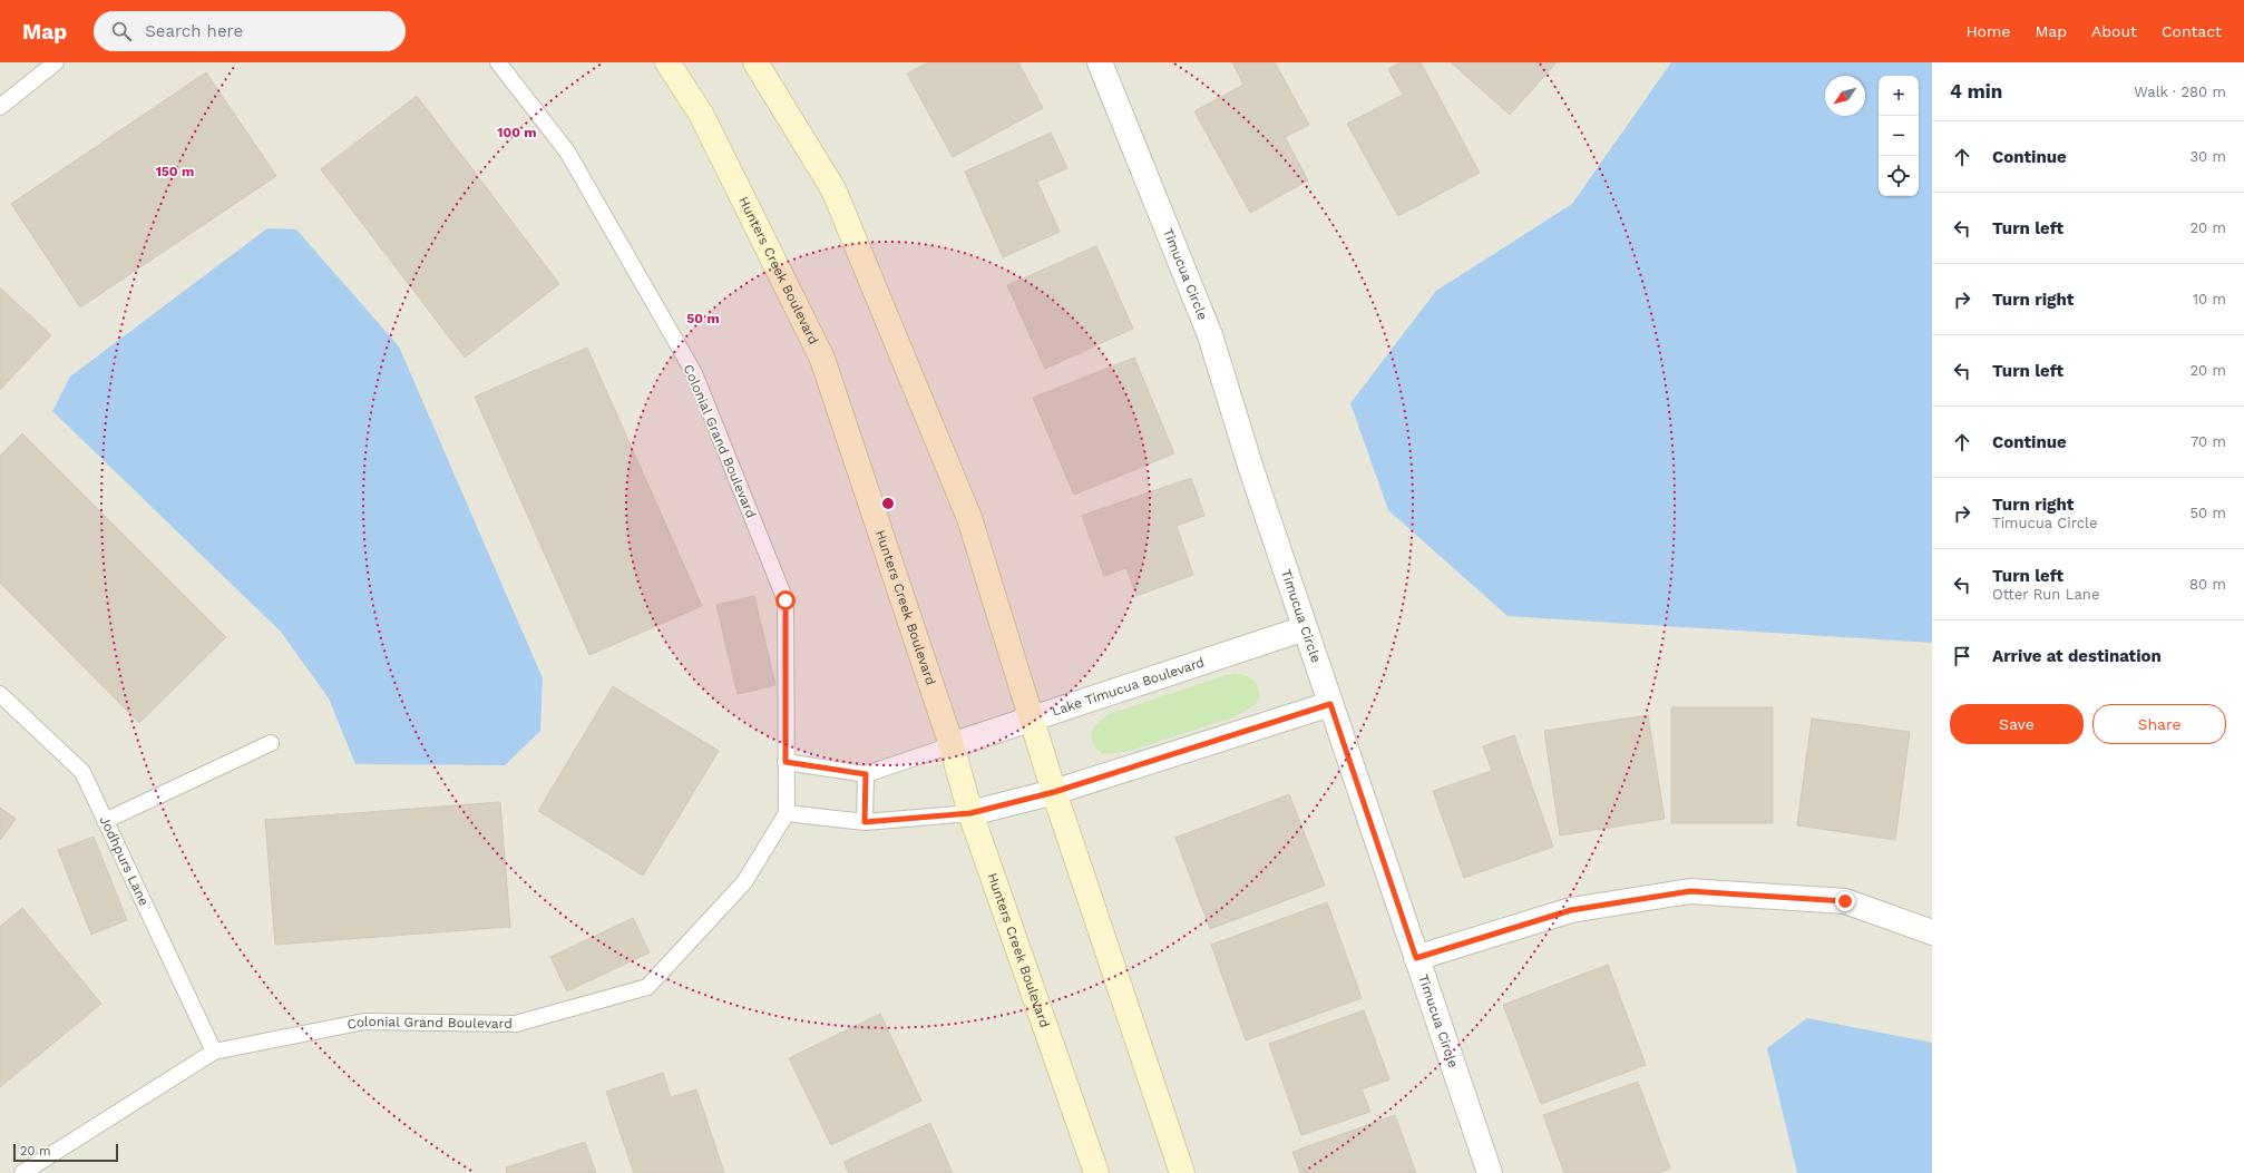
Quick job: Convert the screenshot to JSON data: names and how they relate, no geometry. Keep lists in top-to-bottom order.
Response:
{
  "streets": {
    "street": ["Hunters Creek Boulevard", "Timucua Circle", "Lake Timucua Boulevard"],
    "lane": ["Colonial Grand Boulevard", "Jodhpurs Lane"]
  },
  "crossings": [
    ["Hunters Creek Boulevard", "Lake Timucua Boulevard"],
    ["Timucua Circle", "Lake Timucua Boulevard"],
    ["Colonial Grand Boulevard", "Jodhpurs Lane"]
  ],
  "scale_bar": "20 m",
  "north": "bottom left",
  "page": {
    "header": "Map",
    "search": "Search here",
    "nav": [
      "Home",
      "Map",
      "About",
      "Contact"
    ],
    "heading": ["4 min", "Walk · 280 m"],
    "map_buttons": ["+", "−"],
    "list": [
      ["Continue", "30 m"],
      ["Turn left", "20 m"],
      ["Turn right", "10 m"],
      ["Turn left", "20 m"],
      ["Continue", "70 m"],
      ["Turn right", "Timucua Circle", "50 m"],
      ["Turn left", "Otter Run Lane", "80 m"],
      "Arrive at destination"
    ],
    "buttons": ["Save", "Share"],
    "scale": "20 m"
  },
  "rings": ["100 m", "150 m", "50 m"]
}
